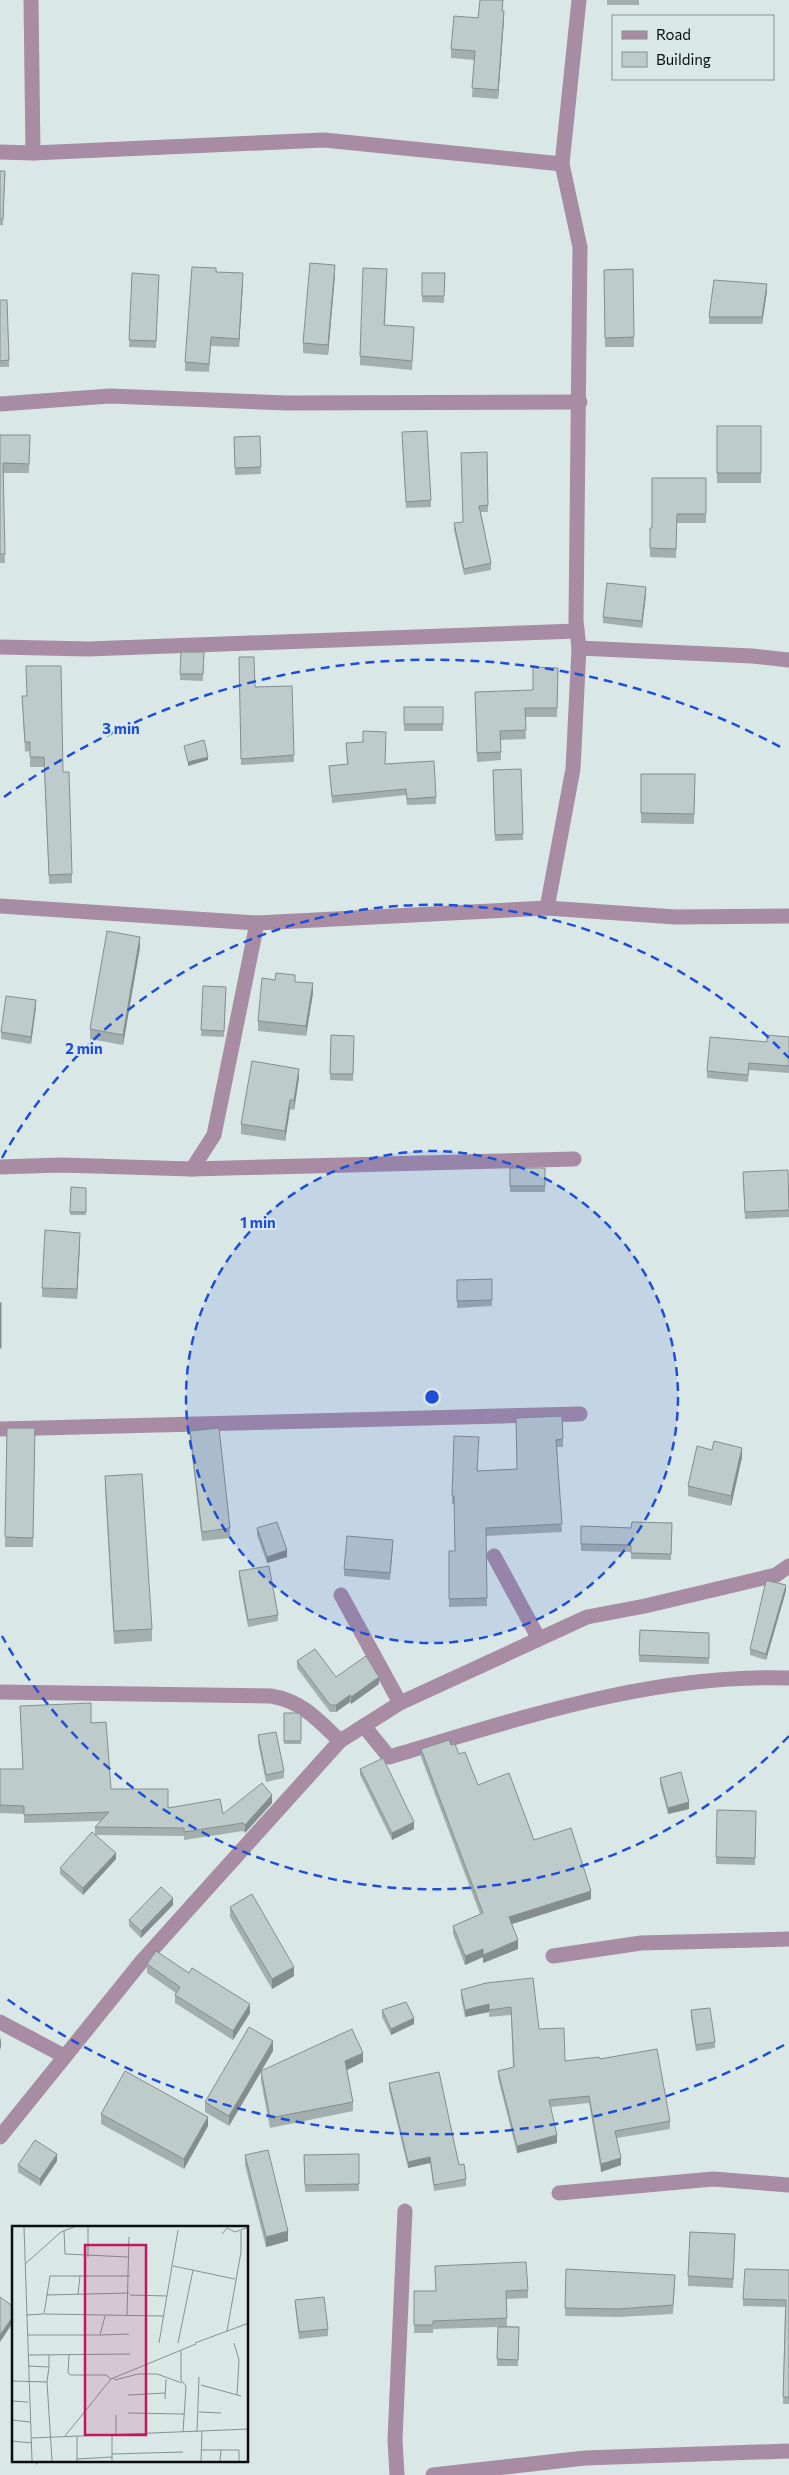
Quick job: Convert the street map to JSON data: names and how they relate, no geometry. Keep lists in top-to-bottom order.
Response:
{
  "legend": ["Road", "Building"],
  "rings": ["3 min", "2 min", "1 min"]
}
